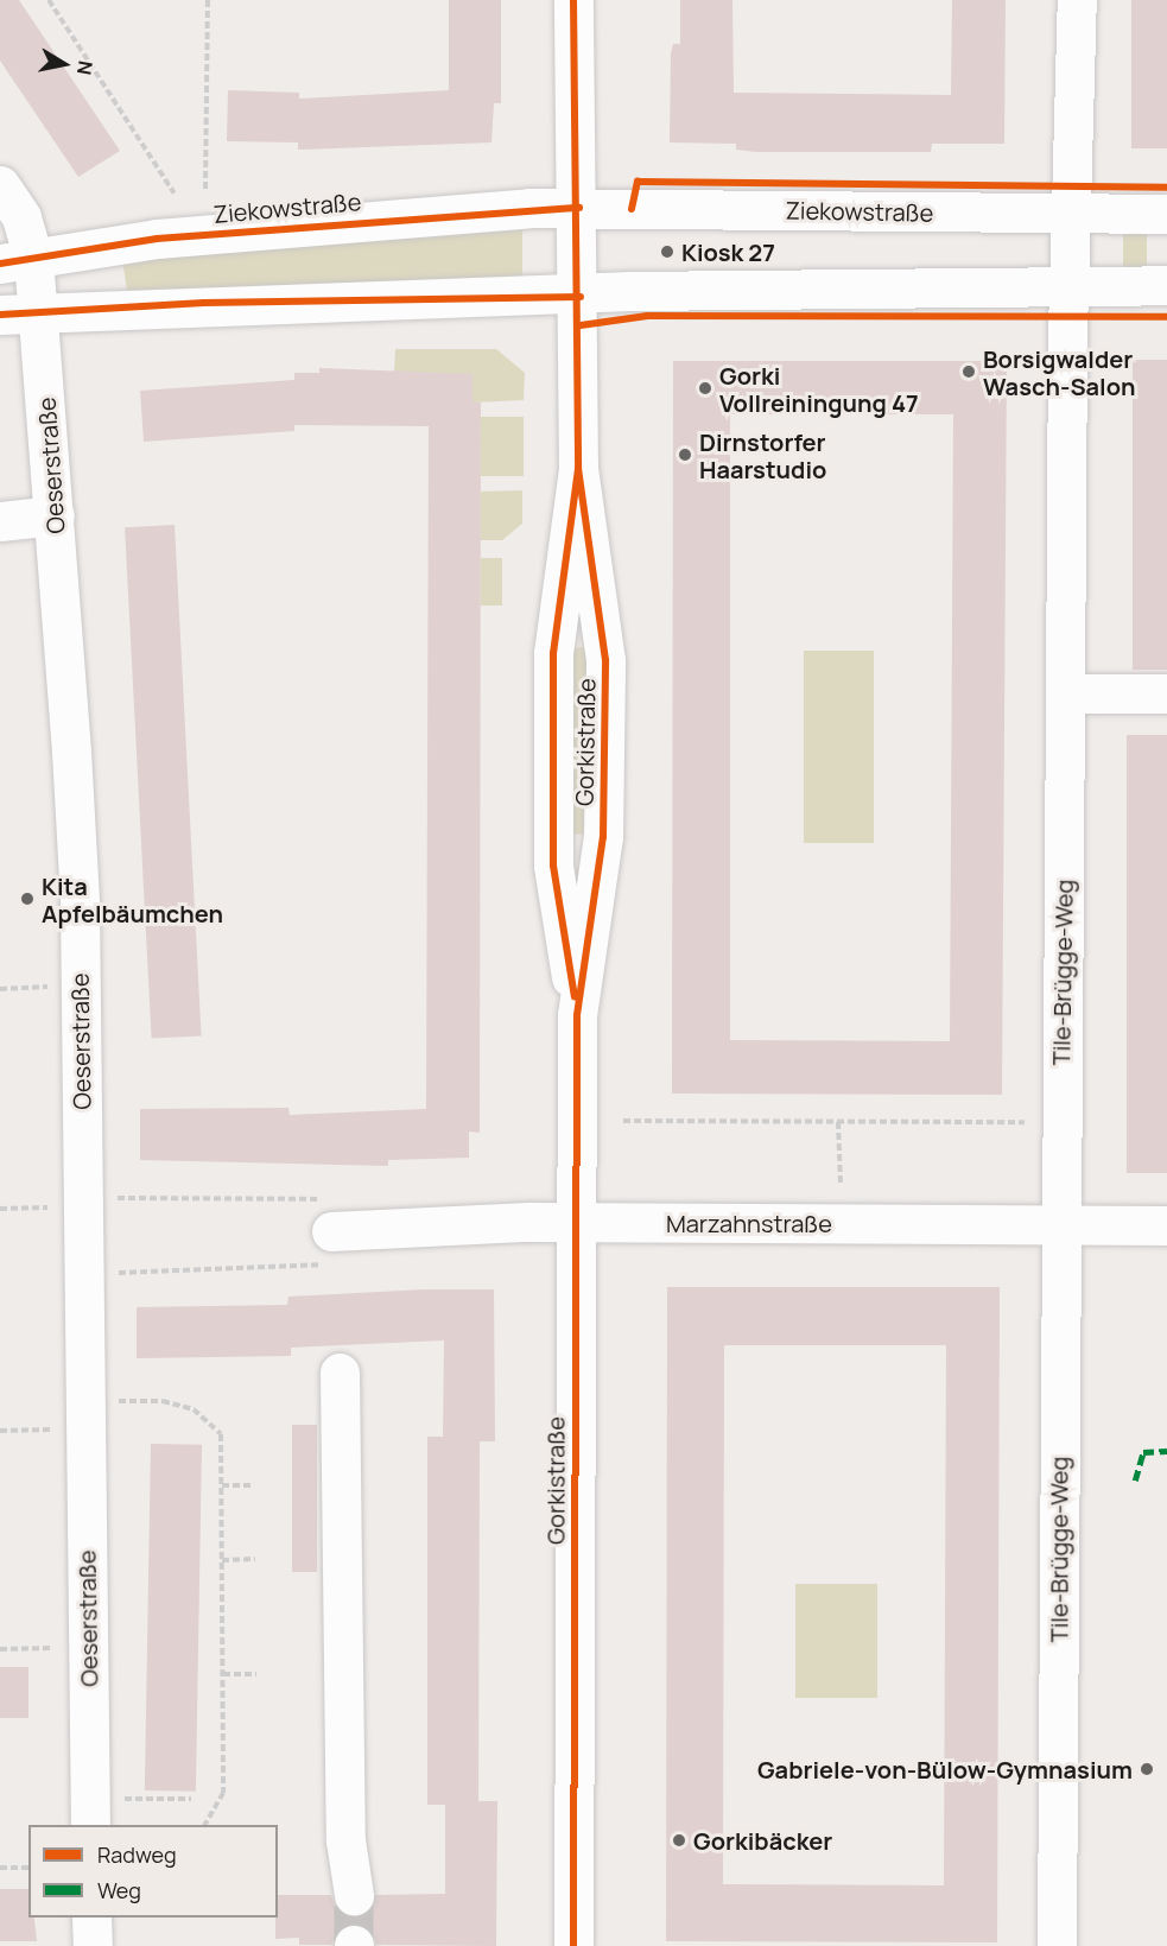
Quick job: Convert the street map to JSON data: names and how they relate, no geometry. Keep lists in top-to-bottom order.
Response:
{
  "streets": {
    "street": [
      "Ziekowstraße",
      "Oeserstraße",
      "Gorkistraße",
      "Tile-Brügge-Weg",
      "Marzahnstraße"
    ]
  },
  "crossings": [
    ["Ziekowstraße", "Oeserstraße"],
    ["Ziekowstraße", "Gorkistraße"],
    ["Ziekowstraße", "Tile-Brügge-Weg"],
    ["Gorkistraße", "Marzahnstraße"],
    ["Tile-Brügge-Weg", "Marzahnstraße"]
  ],
  "places": [
    "Kiosk 27",
    "Borsigwalder Wasch-Salon",
    "Gorki Vollreiningung 47",
    "Dirnstorfer Haarstudio",
    "Kita Apfelbäumchen",
    "Gabriele-von-Bülow-Gymnasium",
    "Gorkibäcker"
  ],
  "legend": ["Radweg", "Weg"],
  "north": "right"
}
